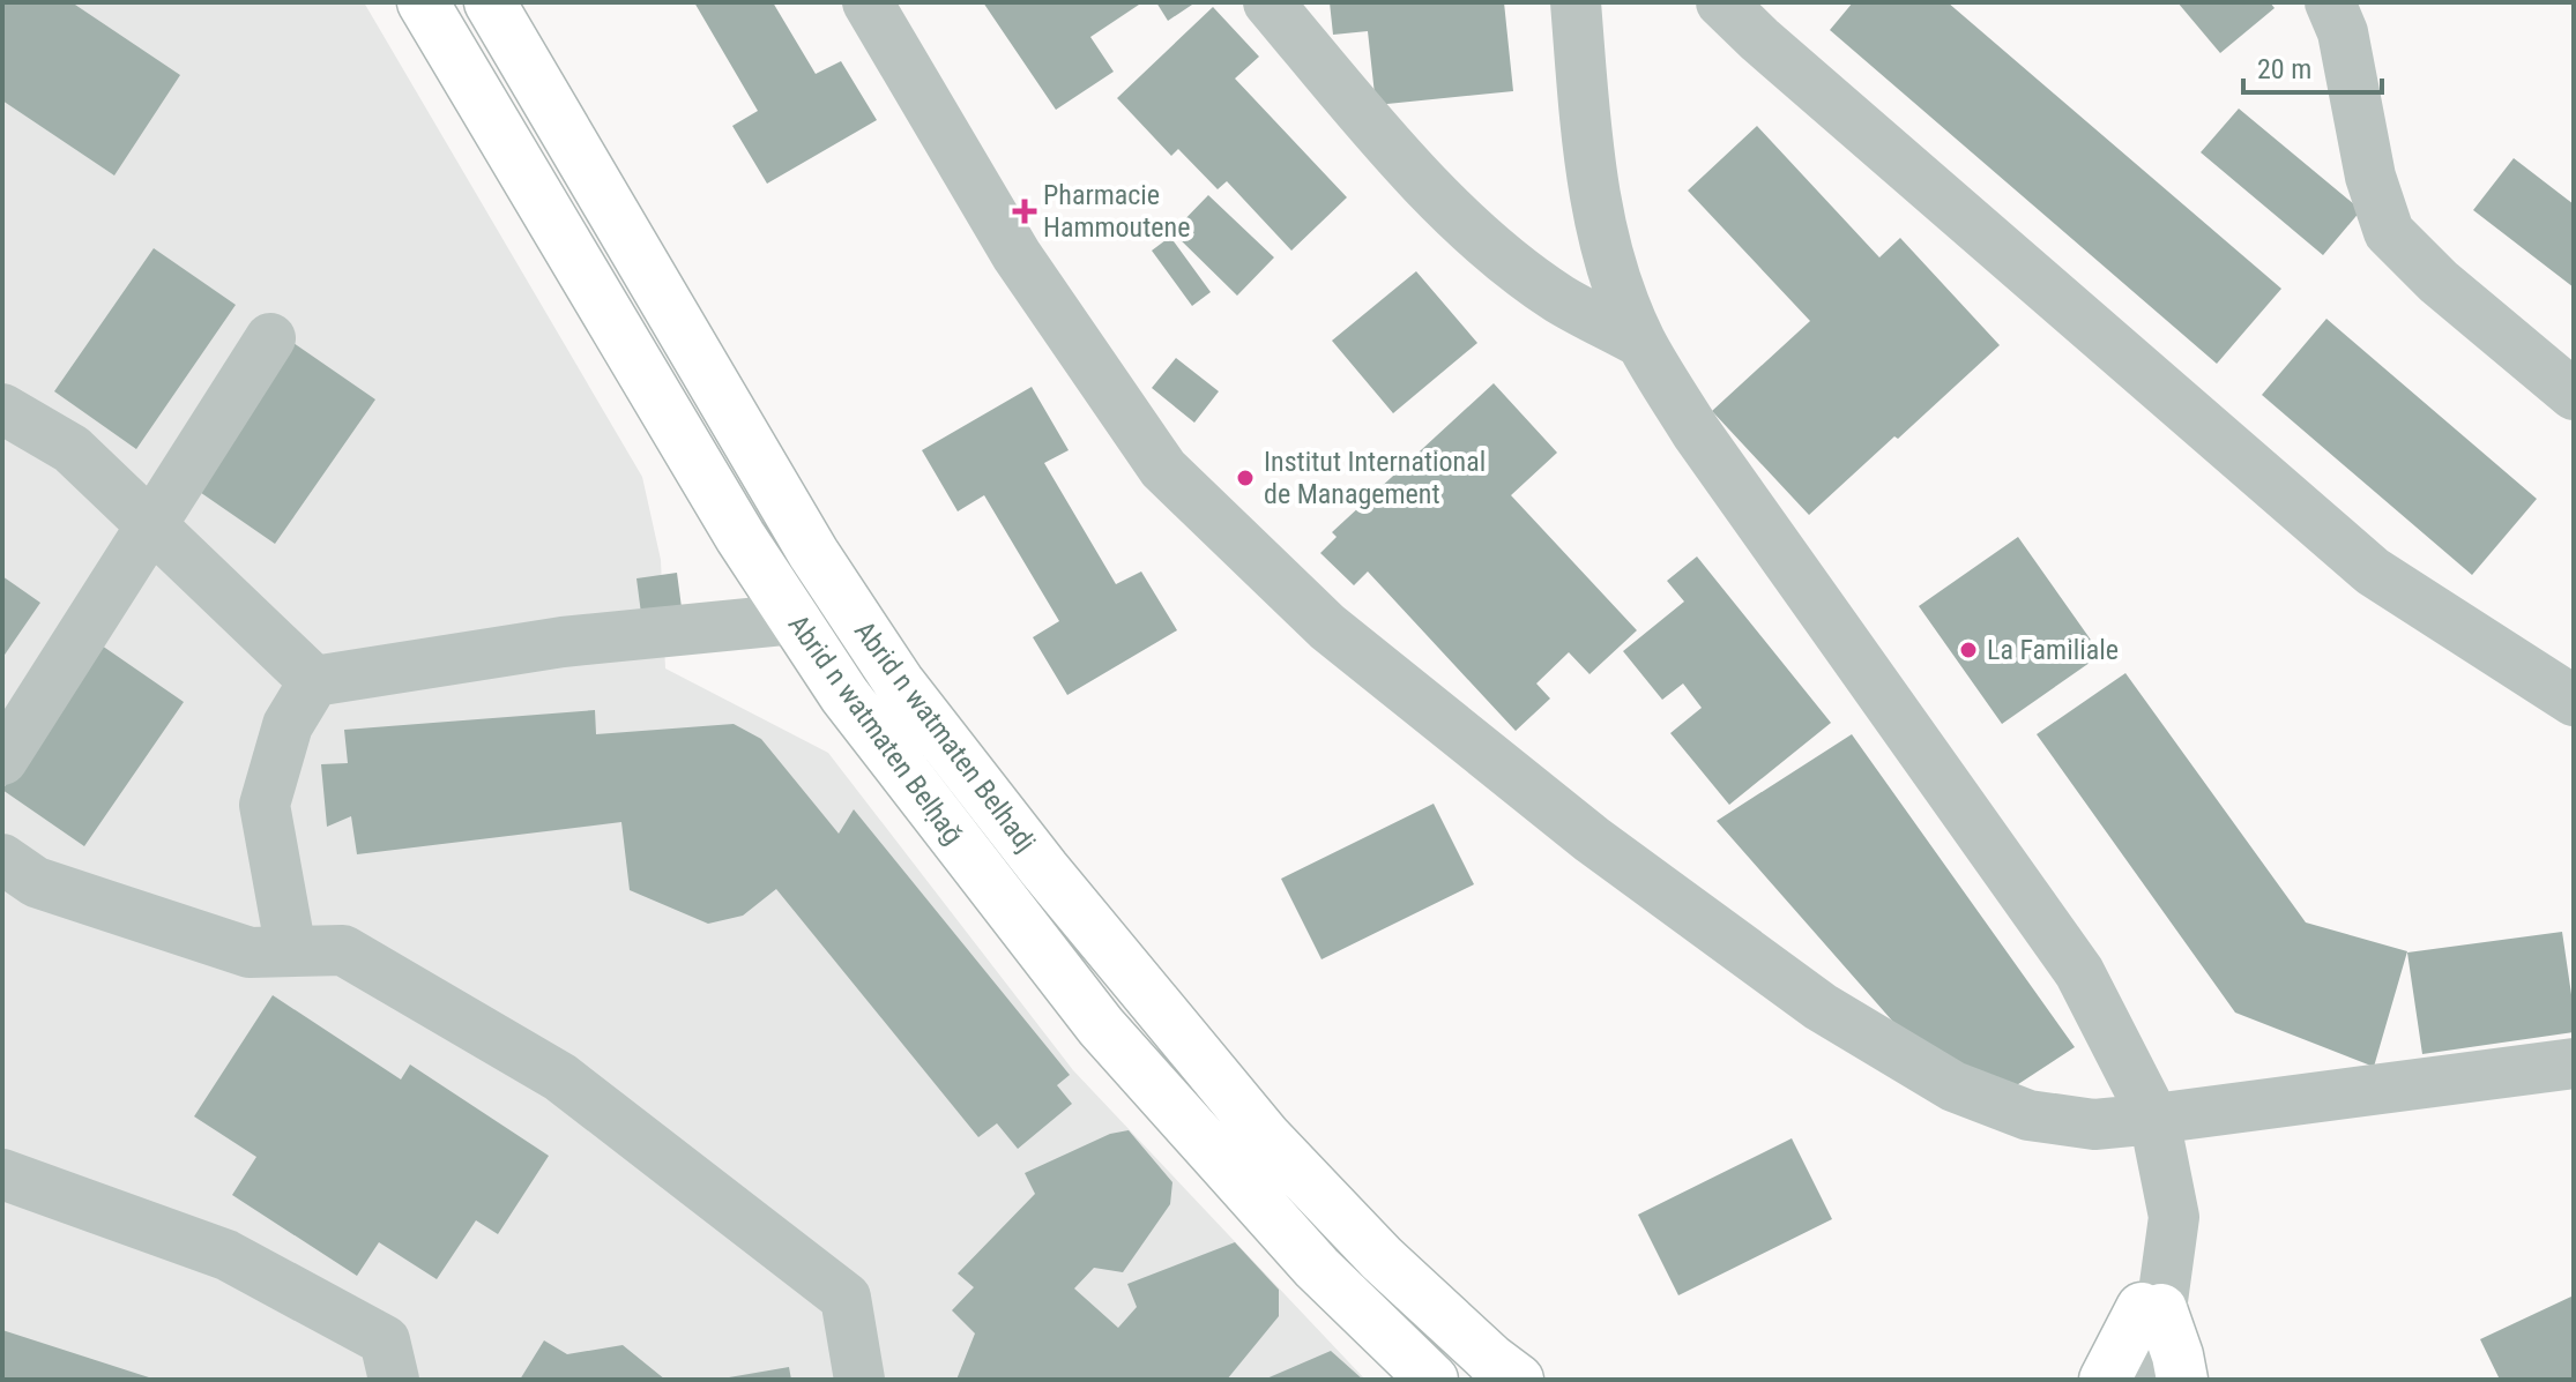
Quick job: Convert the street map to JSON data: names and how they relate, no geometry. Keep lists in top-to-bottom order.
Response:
{
  "streets": {
    "main road": ["Abrid n watmaten Belḥaǧ", "Abrid n watmaten Belhadj"]
  },
  "places": {
    "health": ["Pharmacie Hammoutene"],
    "other": ["Institut International de Management", "La Familiale"]
  },
  "scale_bar": "20 m"
}
